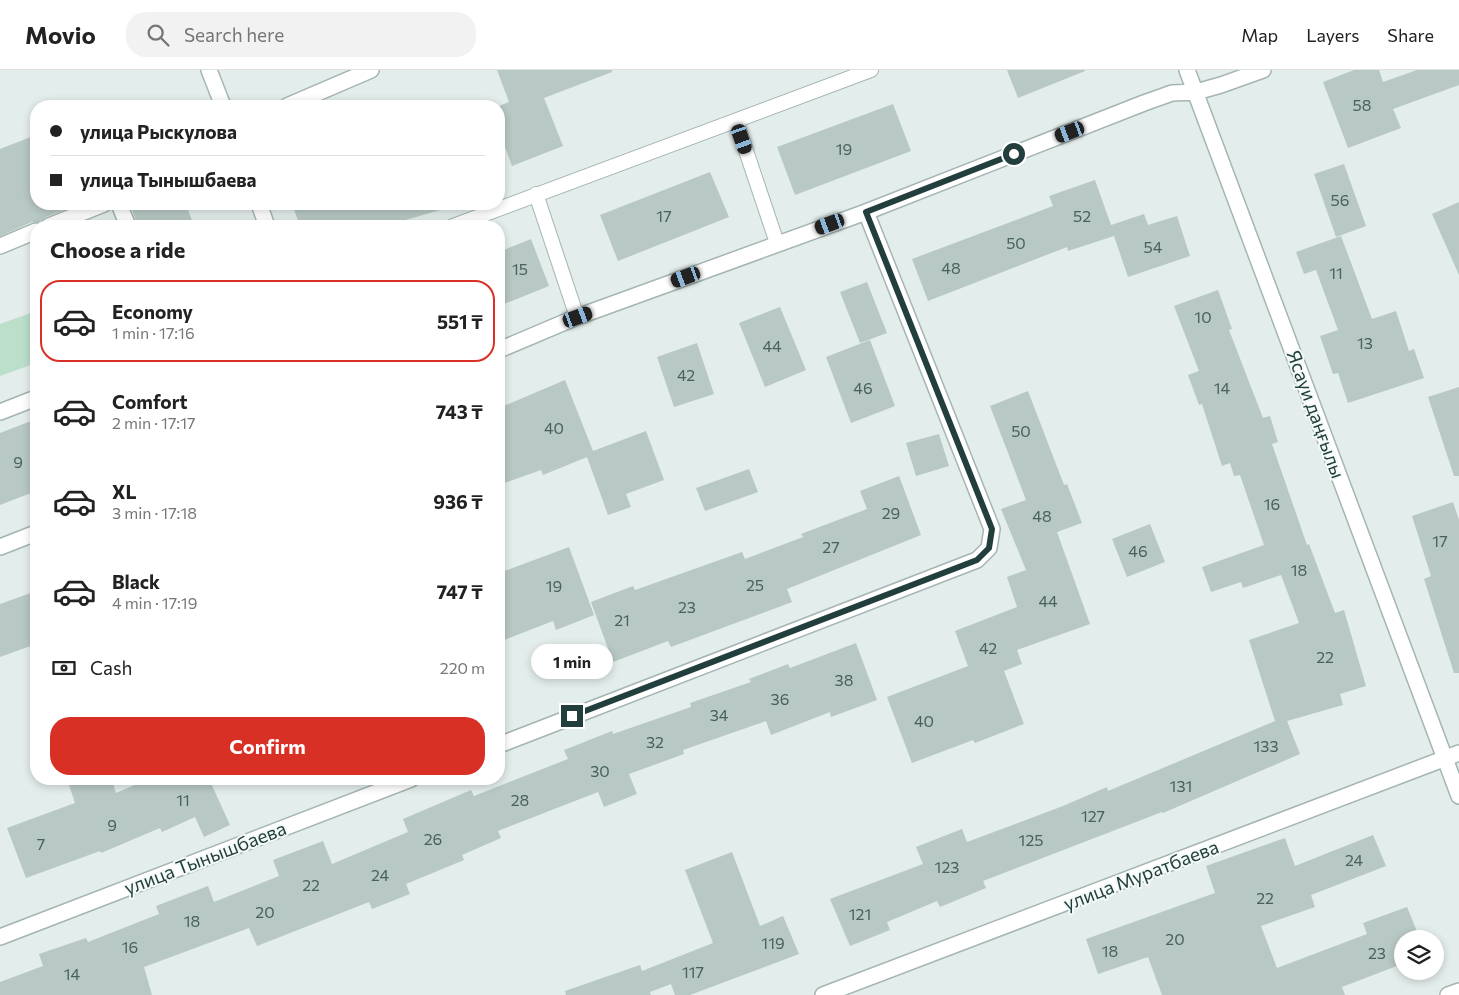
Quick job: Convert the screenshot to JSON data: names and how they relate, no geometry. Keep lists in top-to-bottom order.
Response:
{
  "streets": {
    "street": ["Ясауи даңғылы", "улица Тынышбаева", "улица Муратбаева"]
  },
  "crossings": [
    ["Ясауи даңғылы", "улица Муратбаева"]
  ],
  "house_numbers": [
    "58",
    "19",
    "56",
    "17",
    "52",
    "50",
    "54",
    "48",
    "15",
    "11",
    "10",
    "13",
    "44",
    "42",
    "46",
    "14",
    "40",
    "50",
    "9",
    "16",
    "29",
    "48",
    "17",
    "27",
    "46",
    "18",
    "25",
    "19",
    "44",
    "23",
    "21",
    "42",
    "22",
    "38",
    "36",
    "34",
    "40",
    "32",
    "133",
    "30",
    "131",
    "11",
    "28",
    "127",
    "9",
    "26",
    "125",
    "7",
    "24",
    "123",
    "24",
    "22",
    "22",
    "20",
    "121",
    "18",
    "20",
    "119",
    "16",
    "18",
    "23",
    "117",
    "14"
  ],
  "page": {
    "header": "Movio",
    "search": "Search here",
    "nav": ["Map", "Layers", "Share"],
    "banner": ["улица Рыскулова", "улица Тынышбаева"],
    "heading": "Choose a ride",
    "list": [
      {
        "name": "Economy",
        "note": "1 min · 17:16",
        "value": "551 ₸"
      },
      {
        "name": "Comfort",
        "note": "2 min · 17:17",
        "value": "743 ₸"
      },
      {
        "name": "XL",
        "note": "3 min · 17:18",
        "value": "936 ₸"
      },
      {
        "name": "Black",
        "note": "4 min · 17:19",
        "value": "747 ₸"
      }
    ],
    "pay": ["Cash", "220 m"],
    "bubble": "1 min",
    "buttons": "Confirm"
  }
}
